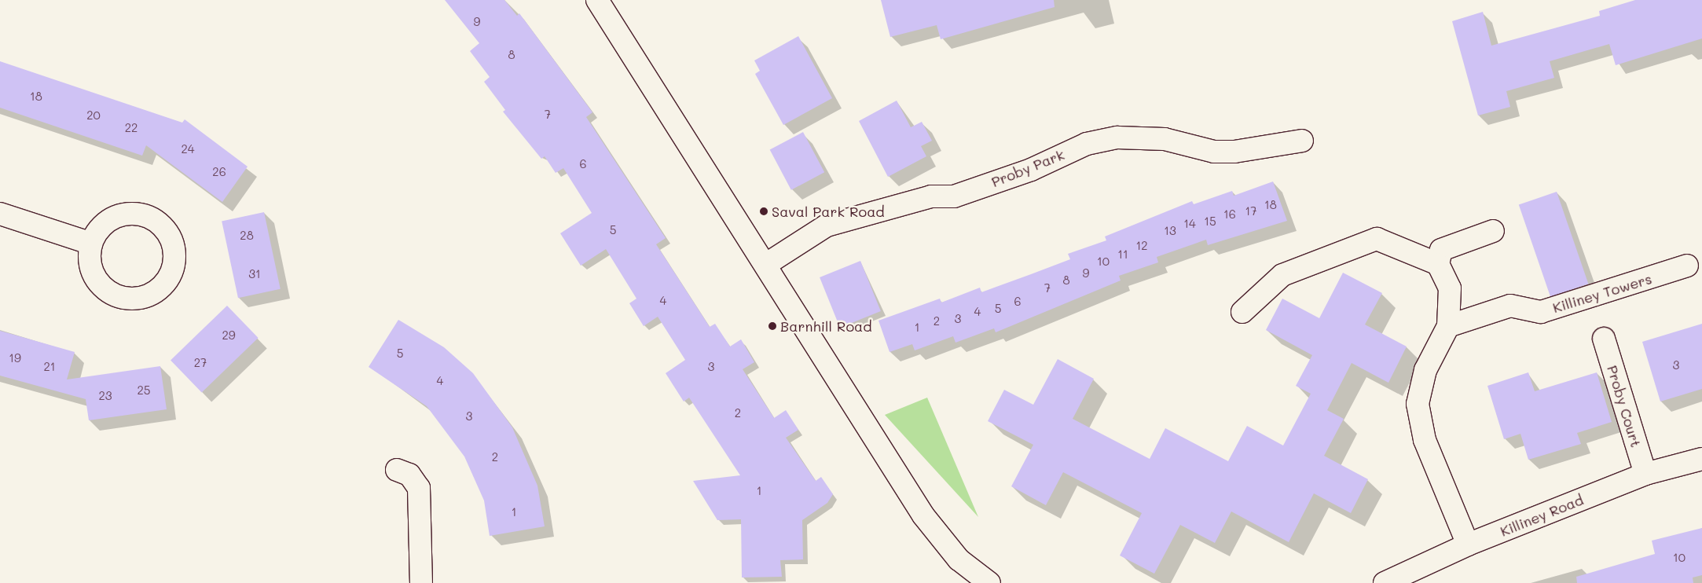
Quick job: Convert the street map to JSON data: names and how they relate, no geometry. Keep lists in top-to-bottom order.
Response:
{
  "streets": {
    "street": [
      "Proby Park",
      "Killiney Towers",
      "Proby Court",
      "Killiney Road"
    ]
  },
  "crossings": [
    ["Proby Court", "Killiney Road"]
  ],
  "places": ["Saval Park Road", "Barnhill Road"],
  "house_numbers": [
    "9",
    "8",
    "18",
    "7",
    "20",
    "22",
    "24",
    "6",
    "26",
    "18",
    "17",
    "16",
    "15",
    "14",
    "5",
    "13",
    "28",
    "12",
    "11",
    "10",
    "9",
    "31",
    "8",
    "7",
    "4",
    "6",
    "5",
    "4",
    "3",
    "2",
    "1",
    "29",
    "5",
    "19",
    "27",
    "3",
    "21",
    "3",
    "4",
    "25",
    "23",
    "2",
    "3",
    "2",
    "1",
    "1",
    "10"
  ]
}
